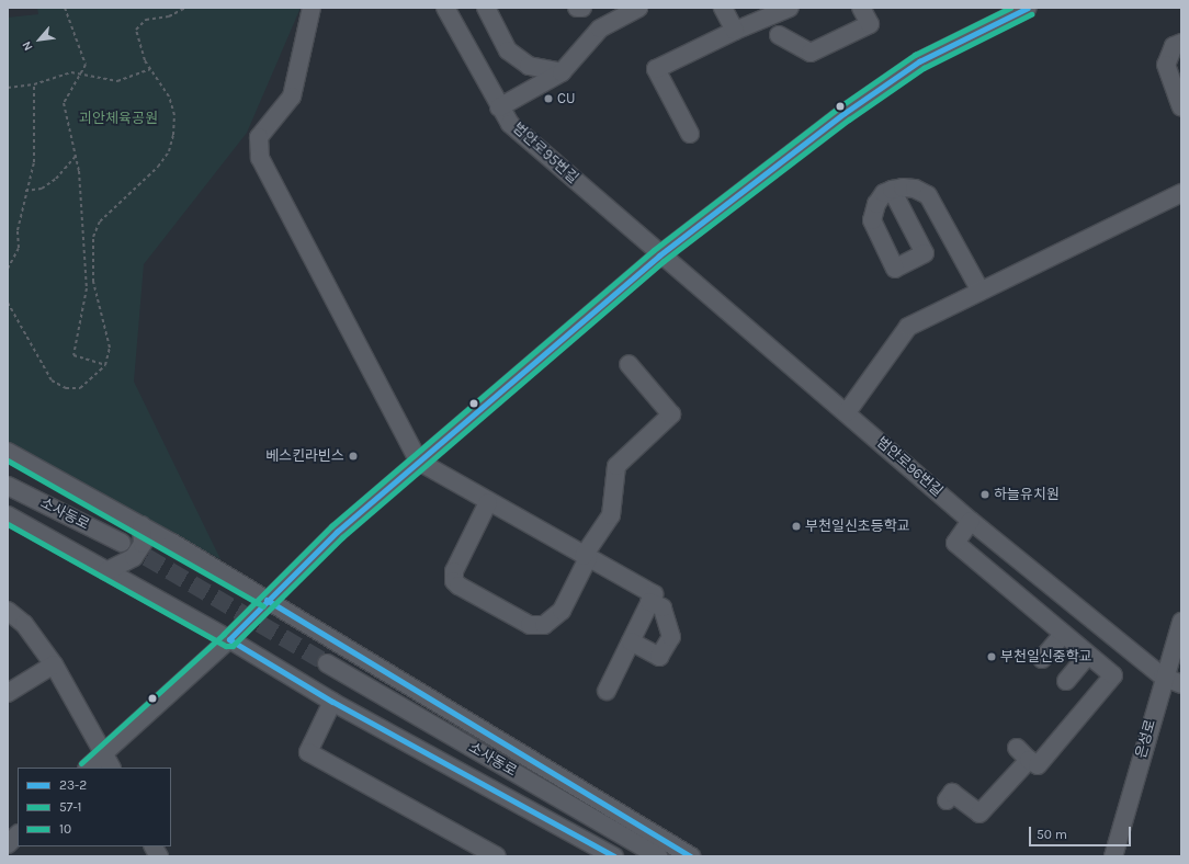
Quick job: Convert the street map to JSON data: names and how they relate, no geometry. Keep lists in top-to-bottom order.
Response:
{
  "streets": {
    "street": [
      "범안로95번길",
      "범안로96번길",
      "소사동로",
      "은성로"
    ]
  },
  "crossings": [
    ["범안로95번길", "범안로96번길"],
    ["범안로96번길", "은성로"]
  ],
  "parks": ["괴안체육공원"],
  "places": [
    "CU",
    "베스킨라빈스",
    "하늘유치원",
    "부천일신초등학교",
    "부천일신중학교"
  ],
  "lines": ["transit line 23-2", "transit line 10", "transit line 57-1"],
  "legend": ["23-2", "57-1", "10"],
  "scale_bar": "50 m",
  "north": "bottom left"
}
